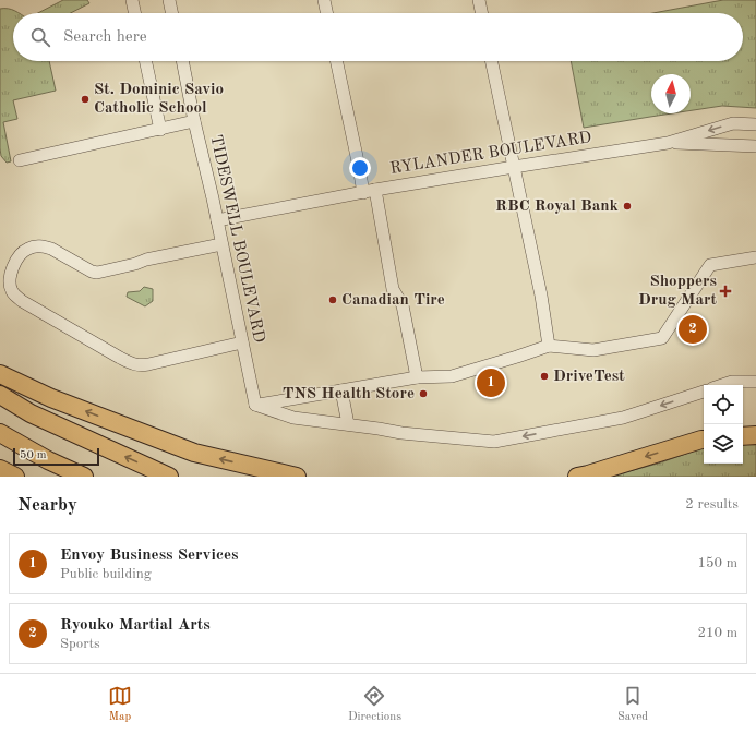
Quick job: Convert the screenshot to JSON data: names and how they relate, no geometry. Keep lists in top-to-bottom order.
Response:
{
  "streets": {
    "street": ["RYLANDER BOULEVARD", "TIDESWELL BOULEVARD"]
  },
  "crossings": [
    ["RYLANDER BOULEVARD", "TIDESWELL BOULEVARD"]
  ],
  "places": {
    "other": [
      "St. Dominic Savio Catholic School",
      "RBC Royal Bank",
      "Canadian Tire",
      "DriveTest",
      "TNS Health Store"
    ],
    "health": ["Shoppers Drug Mart"]
  },
  "scale_bar": "50 m",
  "north": "top",
  "page": {
    "search": "Search here",
    "pins": ["2", "1"],
    "scale": "50 m",
    "heading": ["Nearby", "2 results"],
    "list": [
      {
        "mark": "1",
        "name": "Envoy Business Services",
        "note": "Public building",
        "value": "150 m"
      },
      {
        "mark": "2",
        "name": "Ryouko Martial Arts",
        "note": "Sports",
        "value": "210 m"
      }
    ],
    "nav": ["Map", "Directions", "Saved"]
  }
}
